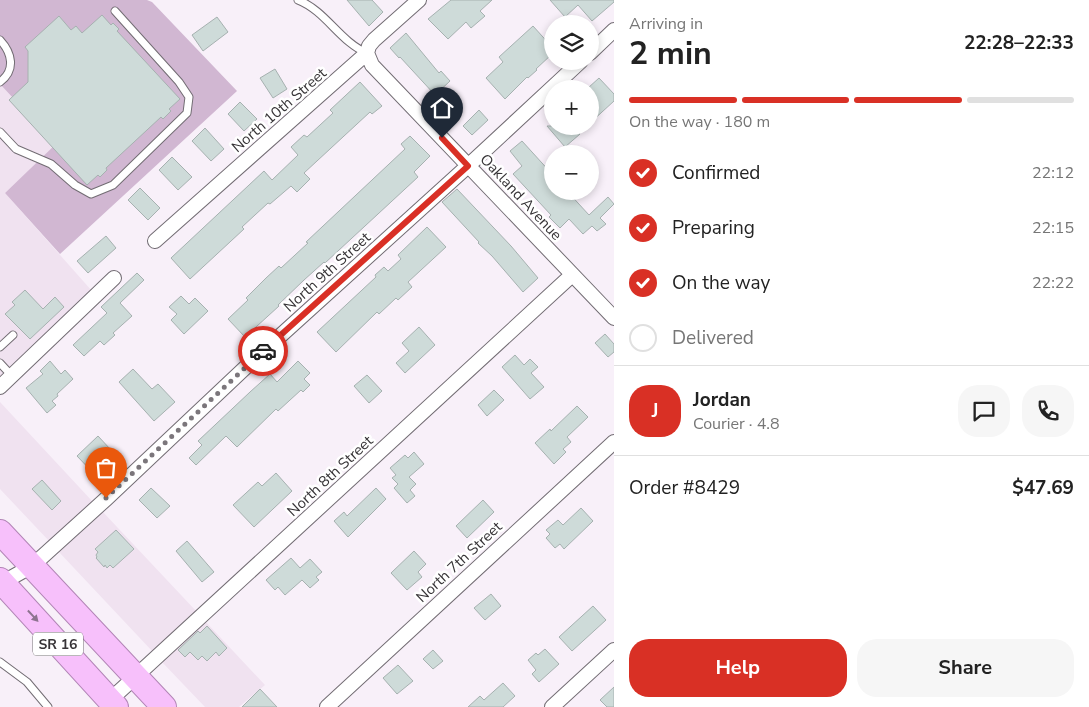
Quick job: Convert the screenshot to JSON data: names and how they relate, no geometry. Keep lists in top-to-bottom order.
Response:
{
  "streets": {
    "highway": ["SR 16"],
    "street": [
      "North 10th Street",
      "Oakland Avenue",
      "North 9th Street",
      "North 8th Street",
      "North 7th Street"
    ]
  },
  "crossings": [
    ["North 10th Street", "Oakland Avenue"],
    ["Oakland Avenue", "North 9th Street"],
    ["Oakland Avenue", "North 8th Street"],
    ["North 9th Street", "SR 16"],
    ["North 8th Street", "SR 16"]
  ],
  "page": {
    "heading": ["2 min", "Arriving in", "22:28–22:33"],
    "panel": [
      "Jordan",
      "Courier · 4.8",
      "Order #8429",
      "$47.69"
    ],
    "map_buttons": ["+", "−"],
    "bar": "On the way · 180 m",
    "list": [
      ["Confirmed", "22:12"],
      ["Preparing", "22:15"],
      ["On the way", "22:22"],
      "Delivered"
    ],
    "round": "J",
    "buttons": ["Help", "Share"]
  }
}
